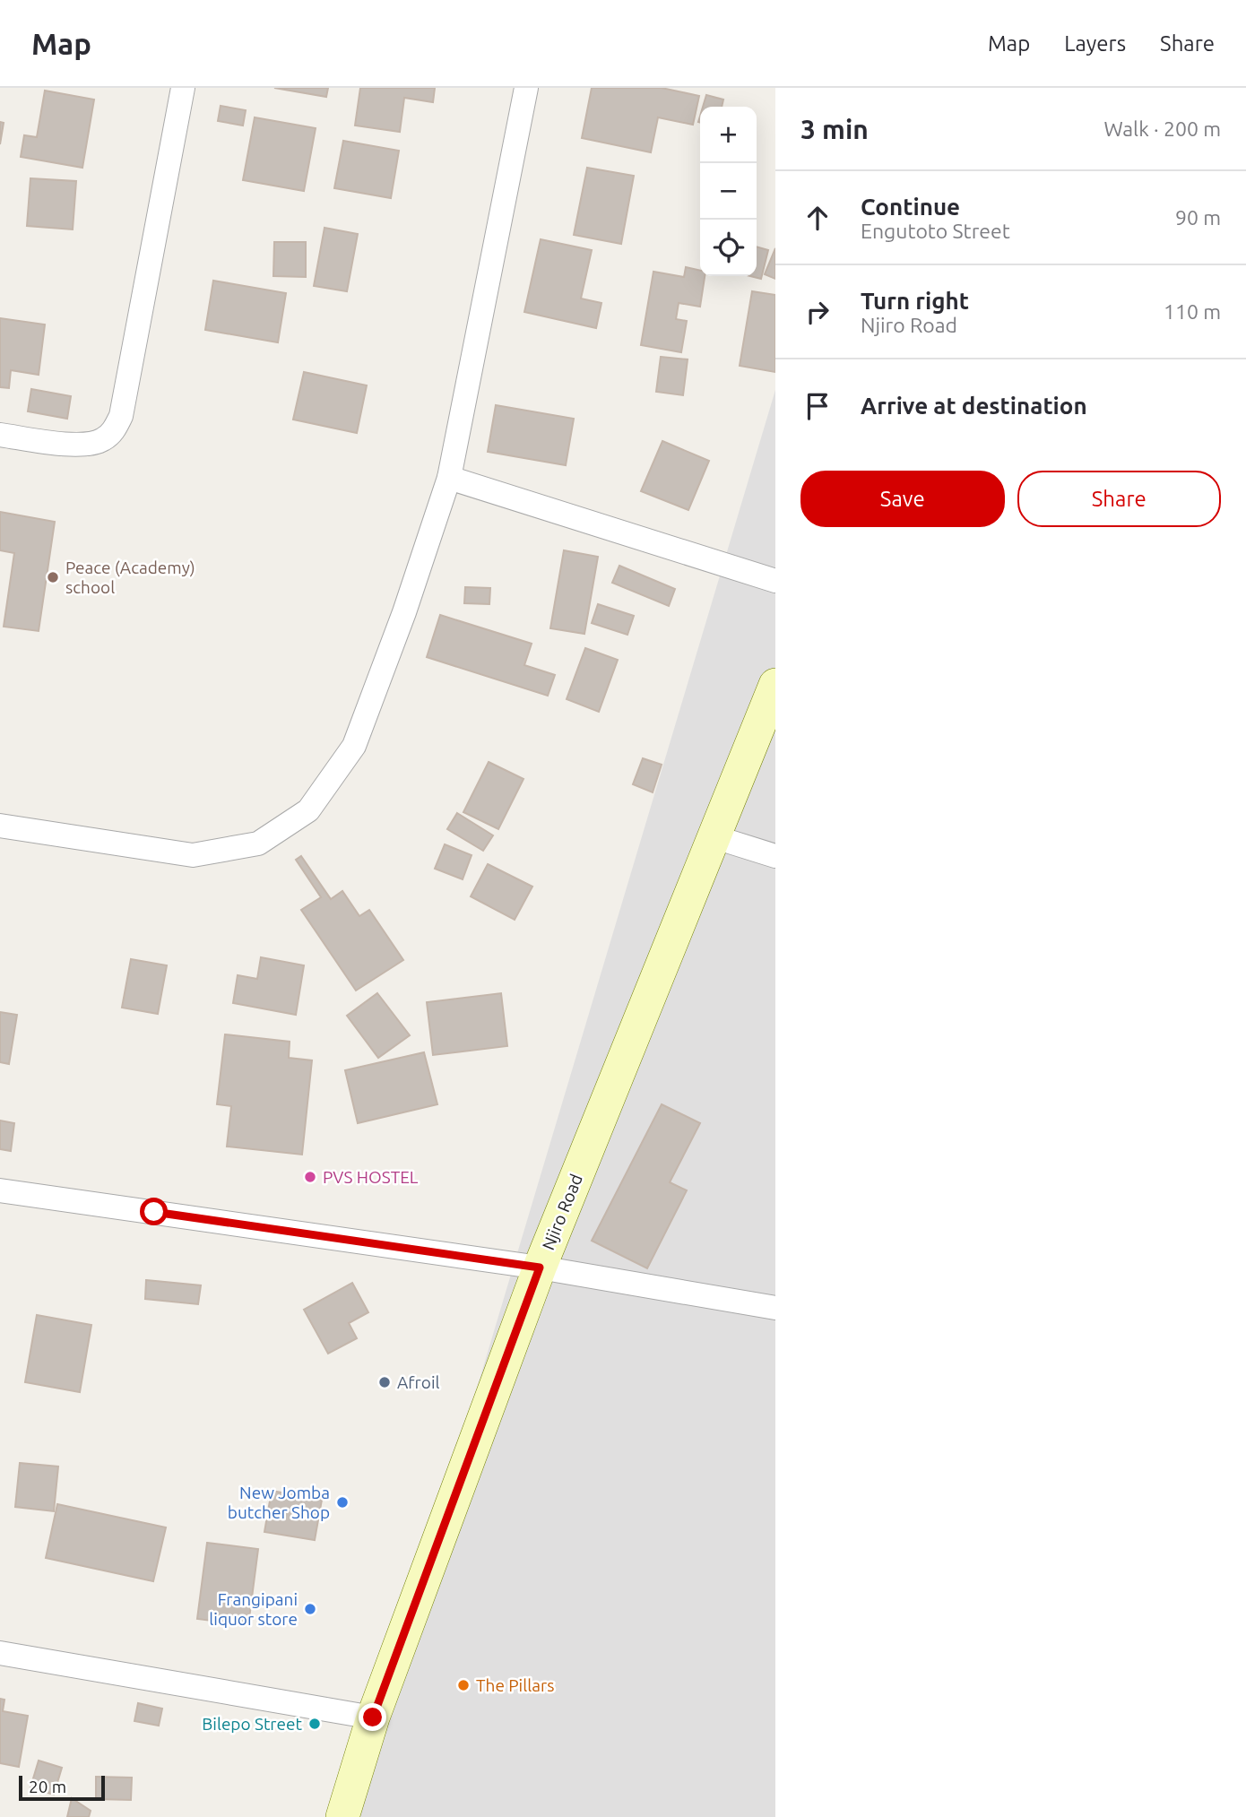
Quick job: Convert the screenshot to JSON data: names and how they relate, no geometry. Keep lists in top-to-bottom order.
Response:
{
  "streets": {
    "street": ["Njiro Road"]
  },
  "places": [
    "Peace (Academy) school",
    "PVS HOSTEL",
    "Afroil",
    "New Jomba butcher Shop",
    "Frangipani liquor store",
    "The Pillars",
    "Bilepo Street"
  ],
  "scale_bar": "20 m",
  "page": {
    "header": "Map",
    "nav": ["Map", "Layers", "Share"],
    "heading": ["3 min", "Walk · 200 m"],
    "map_buttons": ["+", "−"],
    "list": [
      ["Continue", "Engutoto Street", "90 m"],
      ["Turn right", "Njiro Road", "110 m"],
      "Arrive at destination"
    ],
    "buttons": ["Save", "Share"],
    "scale": "20 m"
  }
}
